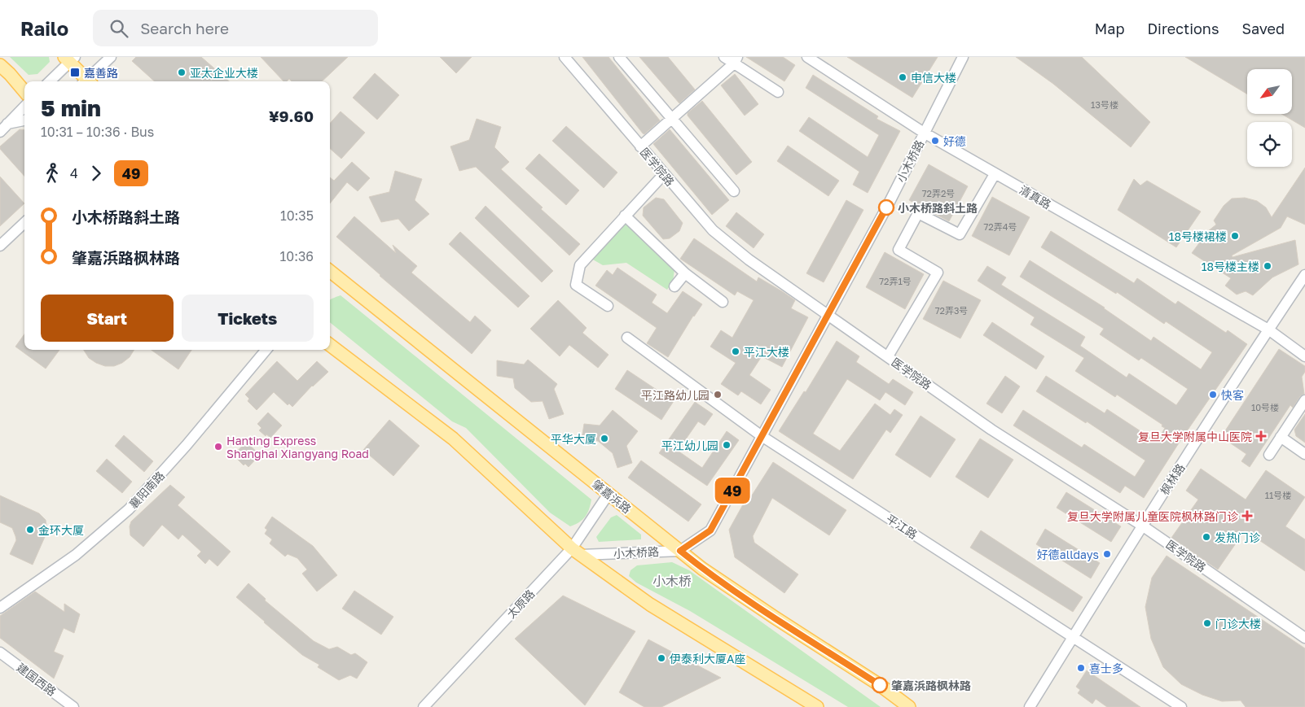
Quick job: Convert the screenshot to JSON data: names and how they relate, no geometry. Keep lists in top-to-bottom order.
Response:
{
  "streets": {
    "main road": ["肇嘉浜路"],
    "street": [
      "小木桥路",
      "医学院路",
      "清真路",
      "枫林路",
      "襄阳南路",
      "平江路",
      "太原路",
      "建国西路"
    ]
  },
  "crossings": [
    ["小木桥路", "医学院路"],
    ["小木桥路", "清真路"],
    ["小木桥路", "肇嘉浜路"],
    ["小木桥路", "平江路"],
    ["小木桥路", "太原路"],
    ["医学院路", "枫林路"],
    ["清真路", "枫林路"],
    ["枫林路", "平江路"],
    ["肇嘉浜路", "太原路"]
  ],
  "districts": ["小木桥"],
  "places": {
    "transit": ["嘉善路"],
    "other": [
      "亚太企业大楼",
      "申信大楼",
      "好德",
      "小木桥路斜土路",
      "18号楼裙楼",
      "18号楼主楼",
      "平江大楼",
      "平江路幼儿园",
      "快客",
      "平华大厦",
      "平江幼儿园",
      "Hanting Express Shanghai Xiangyang Road",
      "金环大厦",
      "发热门诊",
      "好德alldays",
      "门诊大楼",
      "伊泰利大厦A座",
      "喜士多",
      "肇嘉浜路枫林路"
    ],
    "health": ["复旦大学附属中山医院", "复旦大学附属儿童医院枫林路门诊"]
  },
  "lines": ["bus line 49"],
  "house_numbers": [
    "13号楼",
    "72弄2号",
    "72弄4号",
    "72弄1号",
    "72弄3号",
    "10号楼",
    "11号楼"
  ],
  "north": "bottom left",
  "page": {
    "header": "Railo",
    "search": "Search here",
    "nav": ["Map", "Directions", "Saved"],
    "on_map": "49",
    "heading": ["5 min", "10:31 – 10:36 · Bus", "¥9.60"],
    "legs": ["4", "49"],
    "list": [
      {
        "name": "小木桥路斜土路",
        "value": "10:35"
      },
      {
        "name": "肇嘉浜路枫林路",
        "value": "10:36"
      }
    ],
    "buttons": ["Start", "Tickets"]
  }
}
